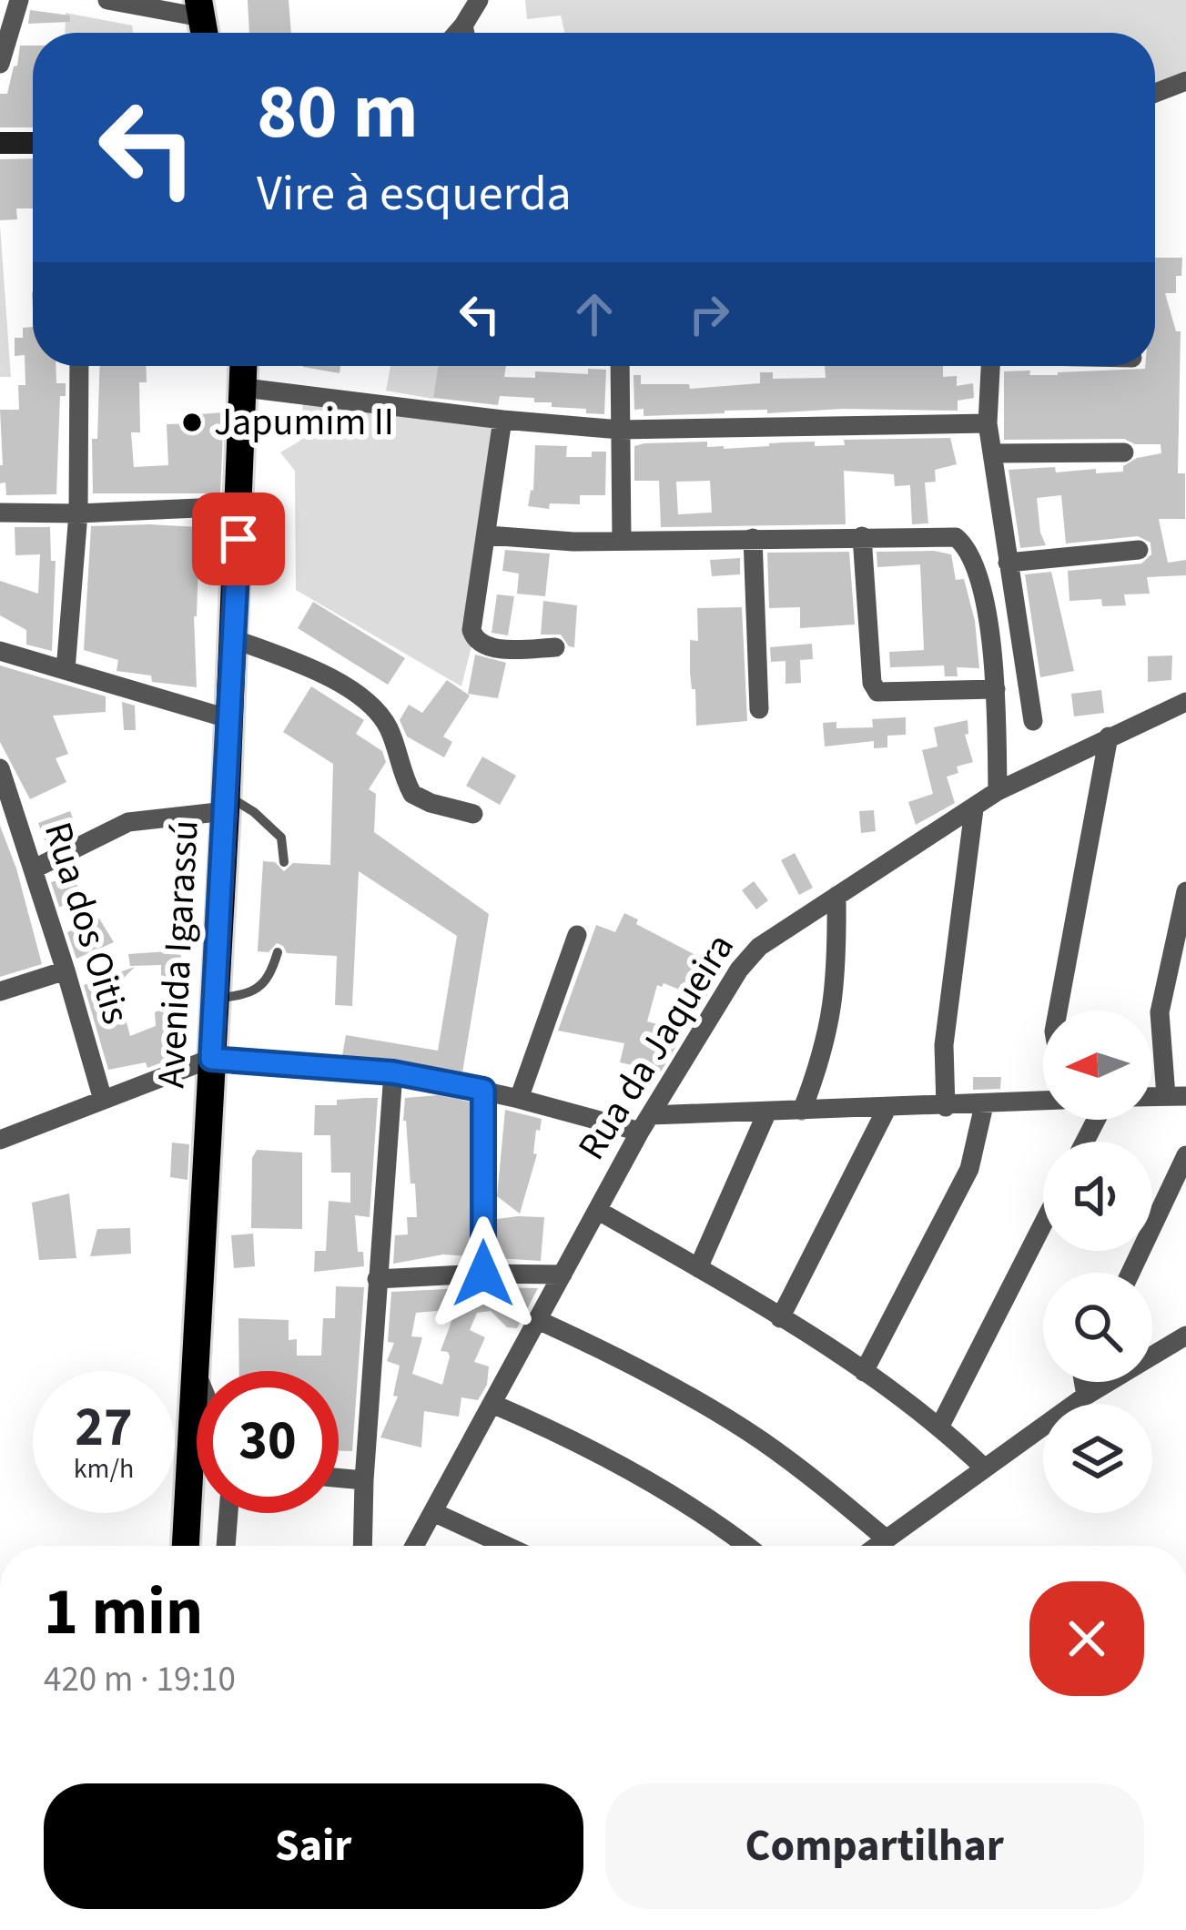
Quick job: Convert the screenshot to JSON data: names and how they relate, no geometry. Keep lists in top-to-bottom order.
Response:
{
  "streets": {
    "main road": ["Avenida Igarassú"],
    "street": ["Rua dos Oitis", "Rua da Jaqueira"]
  },
  "places": ["Japumim II"],
  "north": "left",
  "page": {
    "turn": ["80 m", "Vire à esquerda"],
    "speed": "27 km/h",
    "limit": "30",
    "heading": ["1 min", "420 m · 19:10"],
    "buttons": ["Sair", "Compartilhar"]
  }
}
